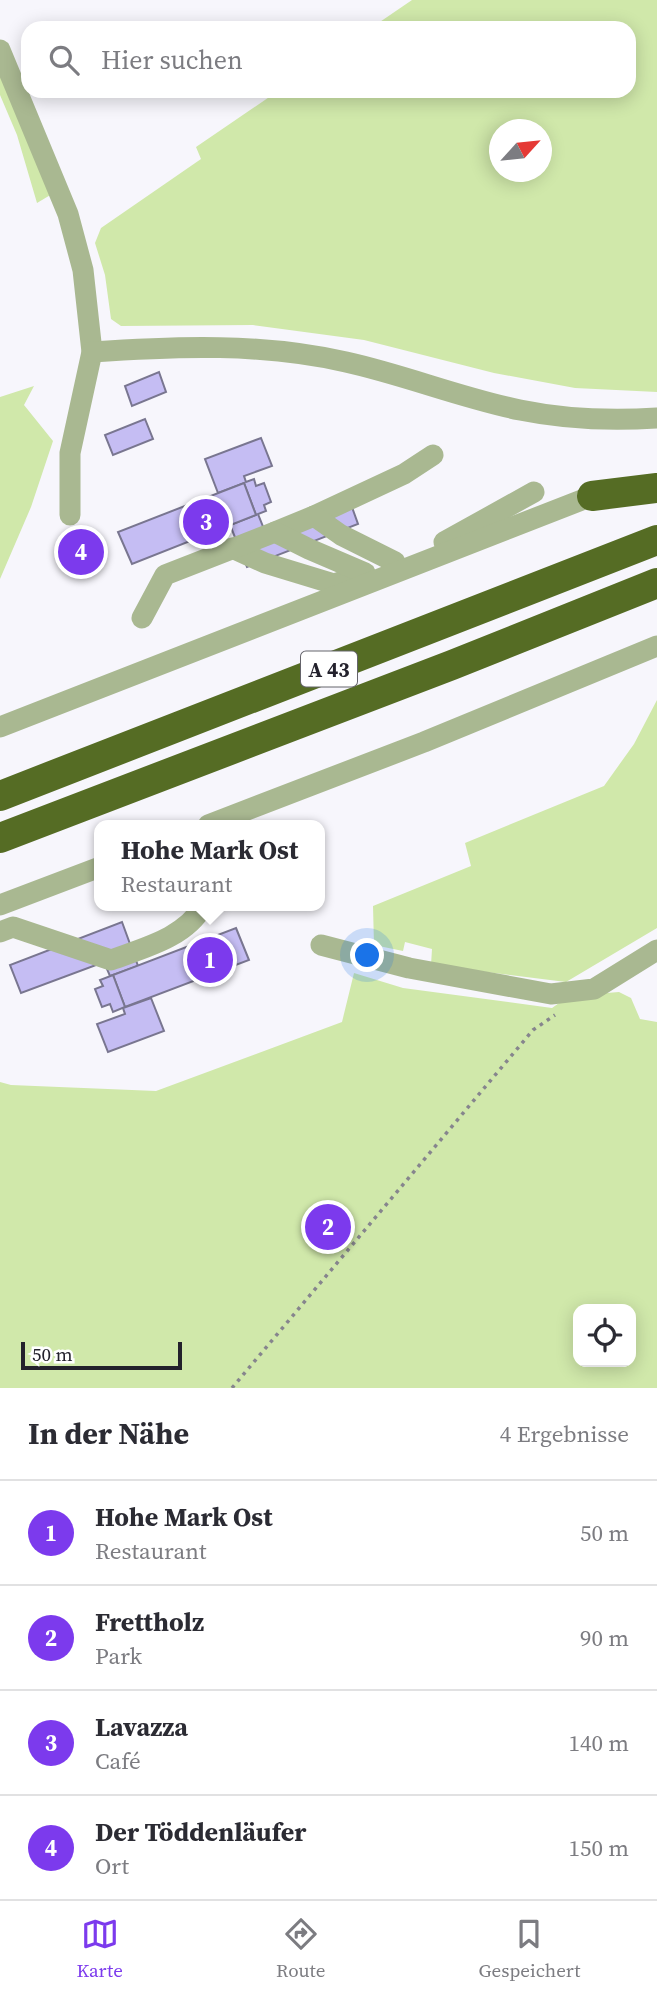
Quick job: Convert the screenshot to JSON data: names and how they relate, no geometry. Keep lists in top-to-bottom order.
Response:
{
  "streets": {
    "highway": ["A 43"]
  },
  "scale_bar": "50 m",
  "north": "top right",
  "page": {
    "search": "Hier suchen",
    "pins": [
      "3",
      "4",
      "1",
      "2"
    ],
    "popup": ["Hohe Mark Ost", "Restaurant"],
    "scale": "50 m",
    "heading": ["In der Nähe", "4 Ergebnisse"],
    "list": [
      {
        "mark": "1",
        "name": "Hohe Mark Ost",
        "note": "Restaurant",
        "value": "50 m"
      },
      {
        "mark": "2",
        "name": "Frettholz",
        "note": "Park",
        "value": "90 m"
      },
      {
        "mark": "3",
        "name": "Lavazza",
        "note": "Café",
        "value": "140 m"
      },
      {
        "mark": "4",
        "name": "Der Töddenläufer",
        "note": "Ort",
        "value": "150 m"
      }
    ],
    "nav": ["Karte", "Route", "Gespeichert"]
  }
}
